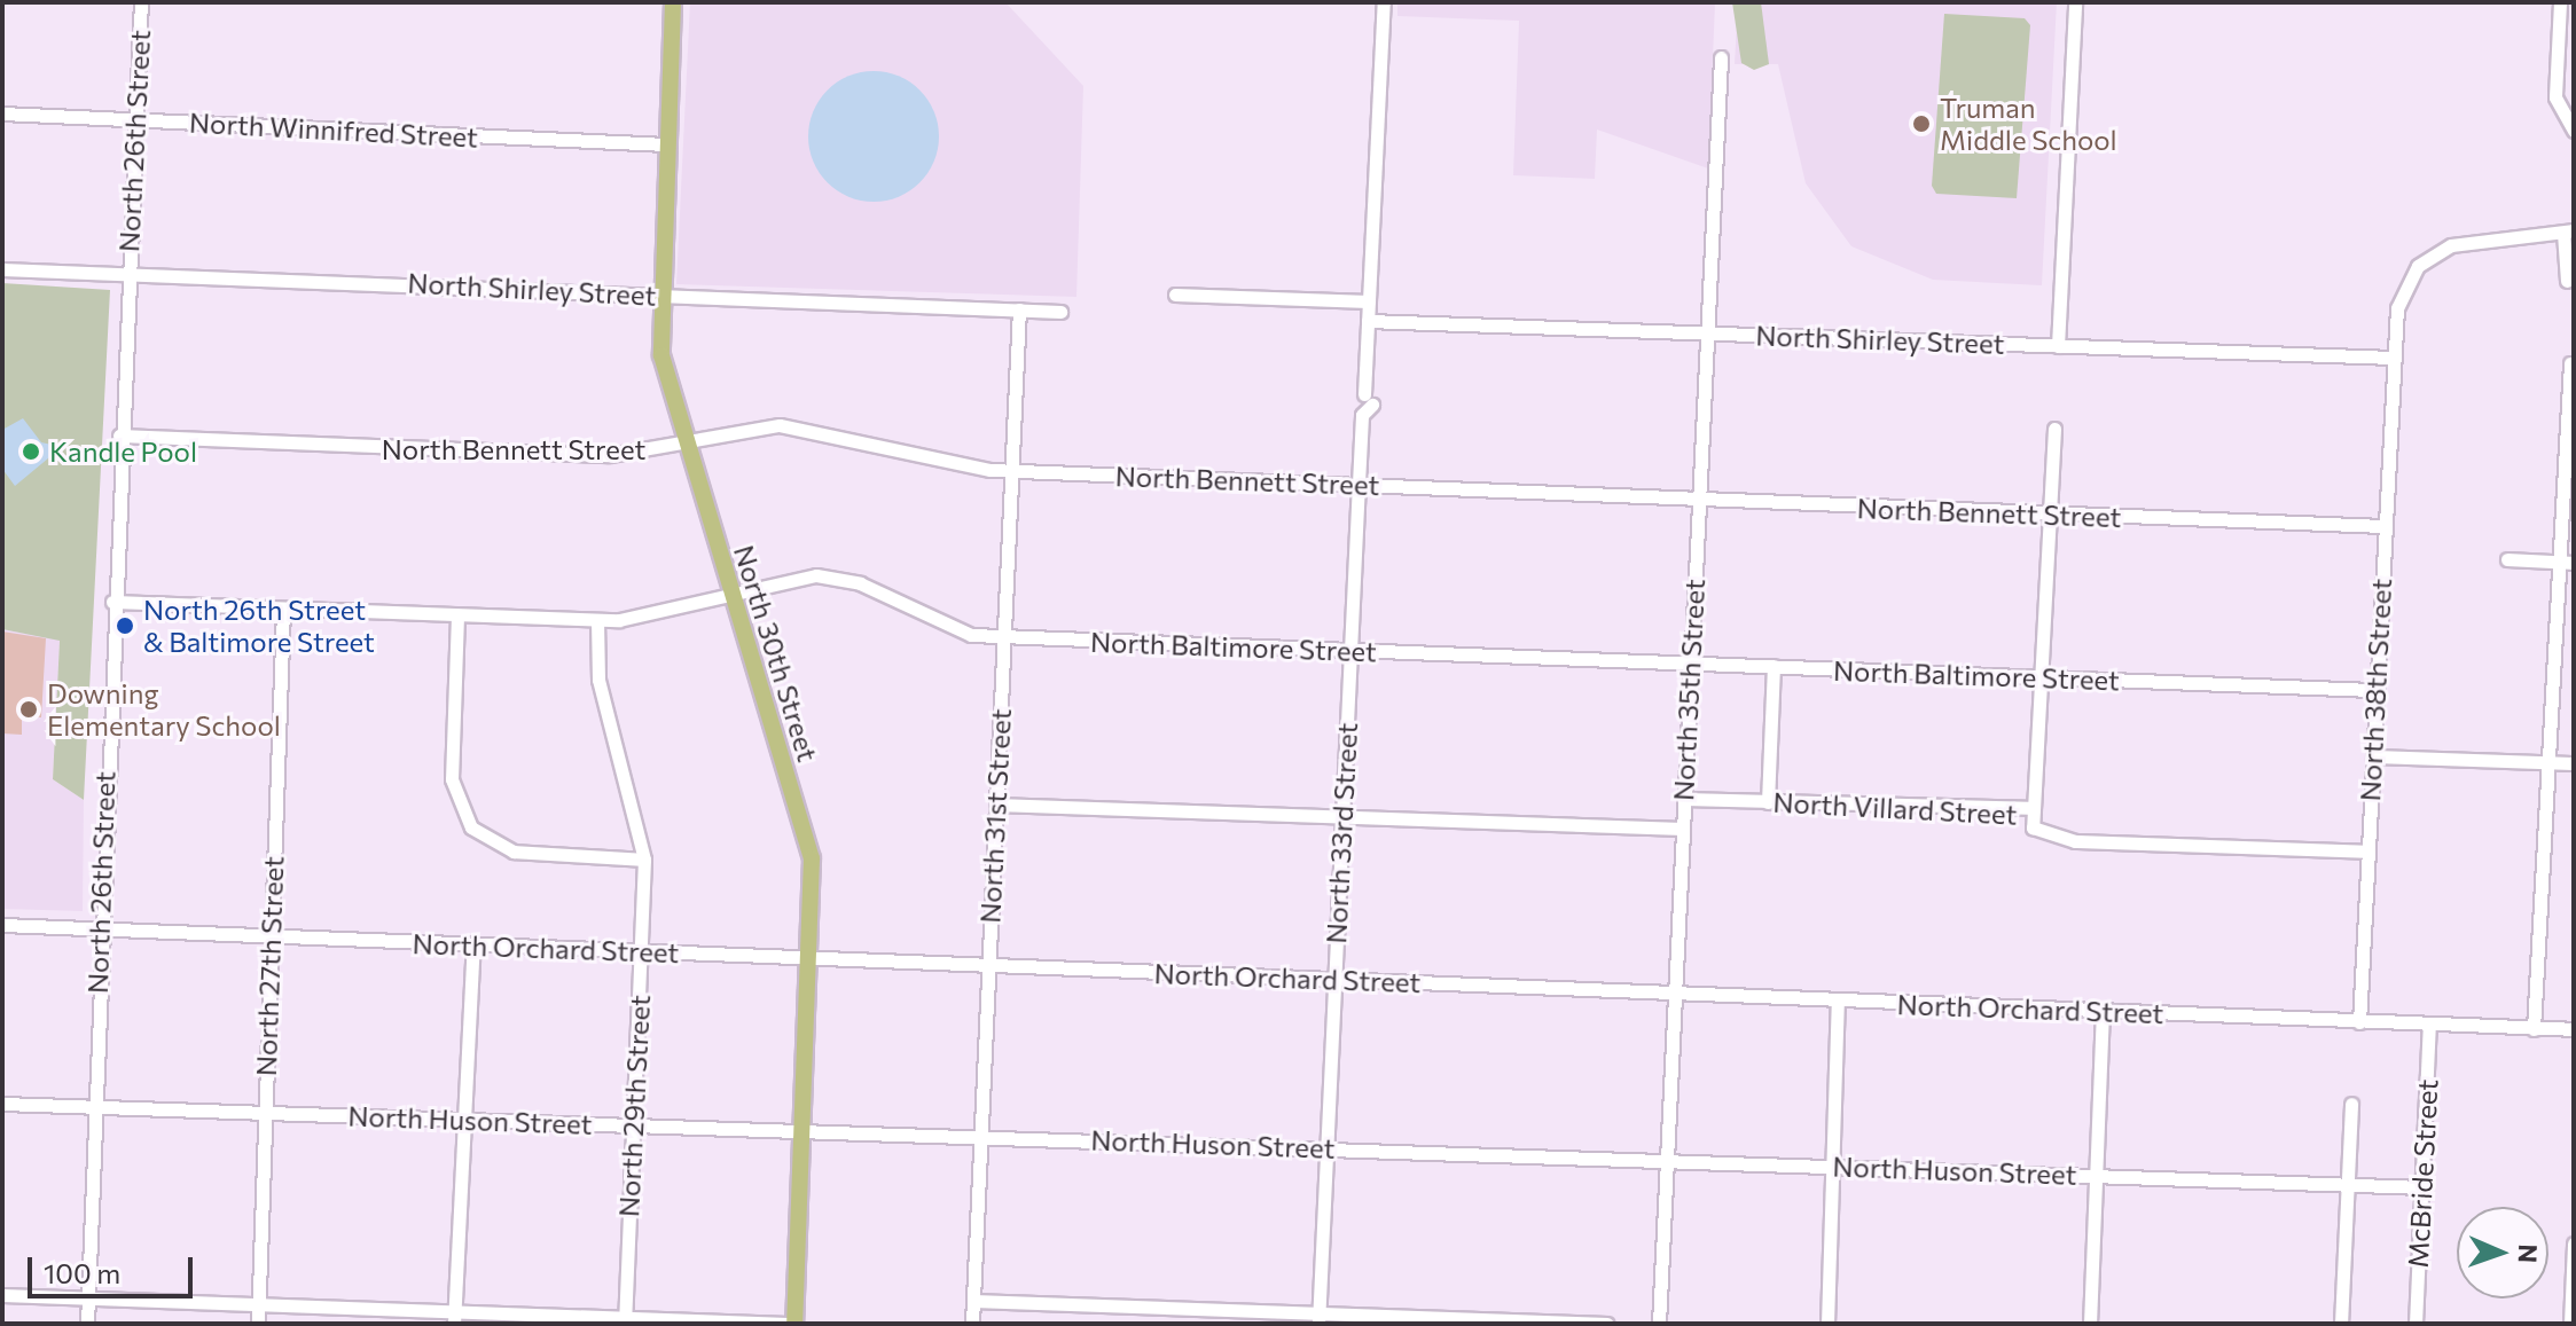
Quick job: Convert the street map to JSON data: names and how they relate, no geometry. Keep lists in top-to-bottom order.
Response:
{
  "streets": {
    "main road": ["North 30th Street"],
    "street": [
      "North Winnifred Street",
      "North 26th Street",
      "North Shirley Street",
      "North Bennett Street",
      "North Baltimore Street",
      "North 35th Street",
      "North 38th Street",
      "North Villard Street",
      "North 31st Street",
      "North 33rd Street",
      "North Orchard Street",
      "North 27th Street",
      "North 29th Street",
      "North Huson Street",
      "McBride Street"
    ]
  },
  "crossings": [
    ["North Winnifred Street", "North 26th Street"],
    ["North Winnifred Street", "North 30th Street"],
    ["North 26th Street", "North Shirley Street"],
    ["North 26th Street", "North Bennett Street"],
    ["North 26th Street", "North Baltimore Street"],
    ["North 26th Street", "North Orchard Street"],
    ["North 26th Street", "North Huson Street"],
    ["North Shirley Street", "North 30th Street"],
    ["North Shirley Street", "North 35th Street"],
    ["North Shirley Street", "North 38th Street"],
    ["North Shirley Street", "North 31st Street"],
    ["North Shirley Street", "North 33rd Street"],
    ["North Bennett Street", "North 30th Street"],
    ["North Bennett Street", "North 35th Street"],
    ["North Bennett Street", "North 38th Street"],
    ["North Bennett Street", "North 31st Street"],
    ["North Bennett Street", "North 33rd Street"],
    ["North Baltimore Street", "North 30th Street"],
    ["North Baltimore Street", "North 35th Street"],
    ["North Baltimore Street", "North 38th Street"],
    ["North Baltimore Street", "North 31st Street"],
    ["North Baltimore Street", "North 33rd Street"],
    ["North Baltimore Street", "North 27th Street"],
    ["North Baltimore Street", "North 29th Street"],
    ["North 30th Street", "North Orchard Street"],
    ["North 30th Street", "North Huson Street"],
    ["North 35th Street", "North Villard Street"],
    ["North 35th Street", "North Orchard Street"],
    ["North 35th Street", "North Huson Street"],
    ["North 38th Street", "North Villard Street"],
    ["North 38th Street", "North Orchard Street"],
    ["North 31st Street", "North Orchard Street"],
    ["North 31st Street", "North Huson Street"],
    ["North 33rd Street", "North Orchard Street"],
    ["North 33rd Street", "North Huson Street"],
    ["North Orchard Street", "North 27th Street"],
    ["North Orchard Street", "North 29th Street"],
    ["North Orchard Street", "McBride Street"],
    ["North 27th Street", "North Huson Street"],
    ["North 29th Street", "North Huson Street"],
    ["North Huson Street", "McBride Street"]
  ],
  "places": [
    "Truman Middle School",
    "Kandle Pool",
    "North 26th Street & Baltimore Street",
    "Downing Elementary School"
  ],
  "scale_bar": "100 m",
  "north": "right"
}
